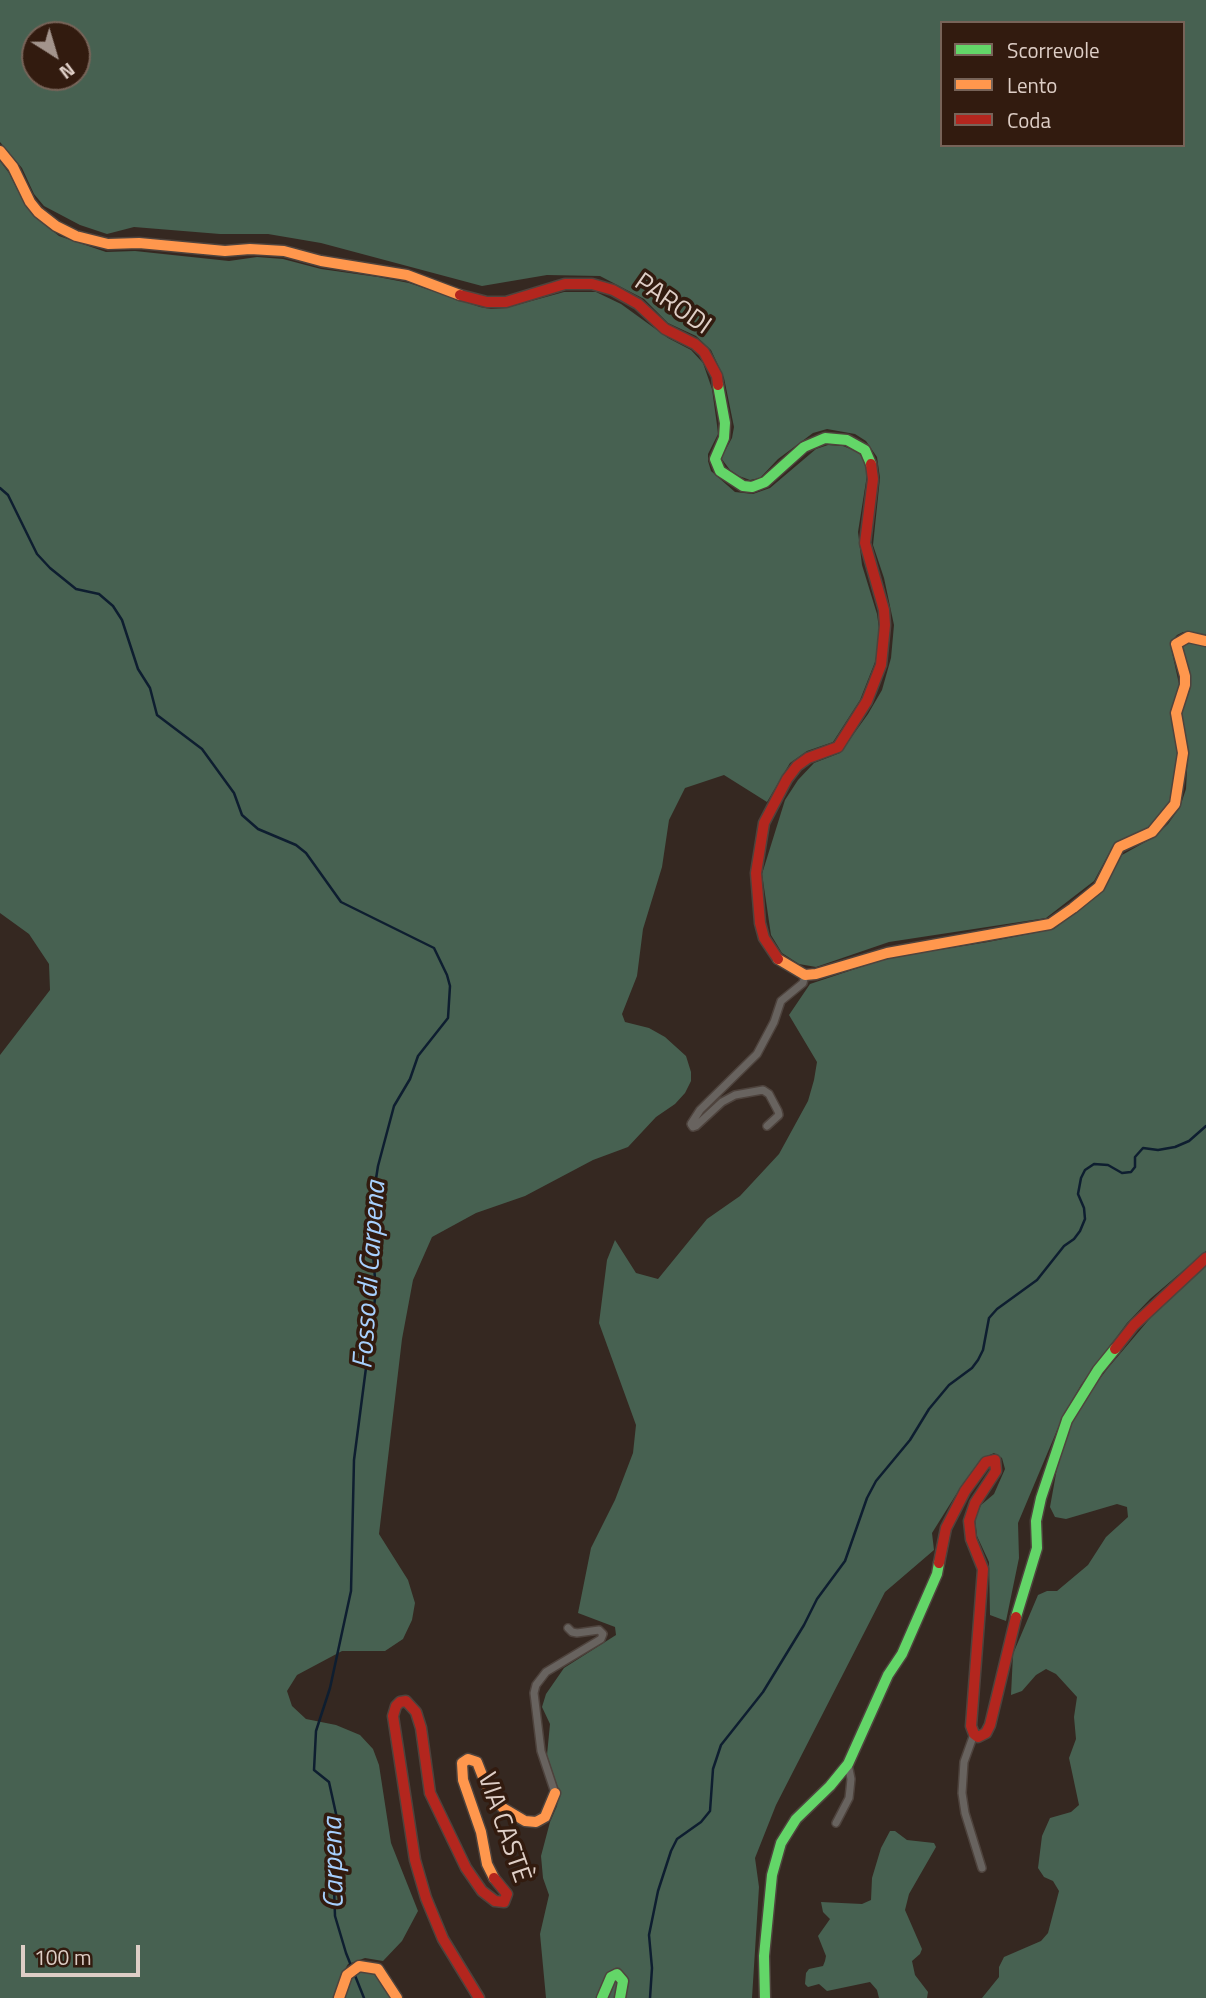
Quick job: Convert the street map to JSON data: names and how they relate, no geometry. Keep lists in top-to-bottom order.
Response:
{
  "streets": {
    "street": ["PARODI", "VIA CASTÈ"]
  },
  "water": ["Fosso di Carpena", "Carpena"],
  "legend": ["Scorrevole", "Lento", "Coda"],
  "scale_bar": "100 m",
  "north": "bottom right"
}
